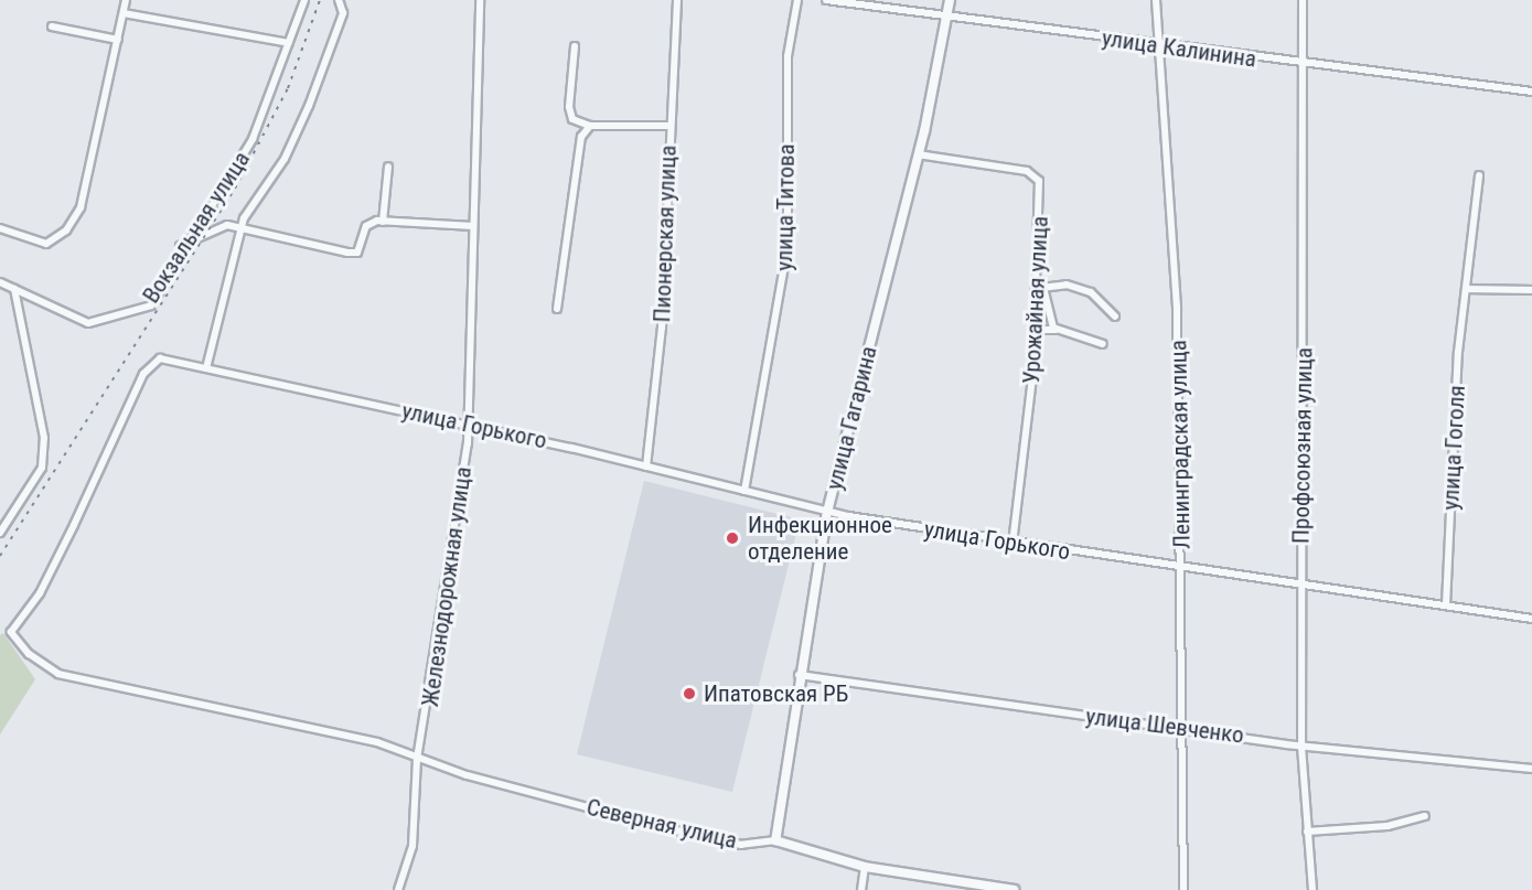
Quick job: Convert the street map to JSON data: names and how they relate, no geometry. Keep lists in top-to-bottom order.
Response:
{
  "streets": {
    "street": [
      "улица Калинина",
      "улица Титова",
      "Вокзальная улица",
      "Пионерская улица",
      "Урожайная улица",
      "улица Гагарина",
      "улица Горького",
      "Ленинградская улица",
      "Профсоюзная улица",
      "улица Гоголя",
      "Железнодорожная улица",
      "улица Шевченко",
      "Северная улица"
    ]
  },
  "crossings": [
    ["улица Калинина", "улица Гагарина"],
    ["улица Калинина", "Ленинградская улица"],
    ["улица Калинина", "Профсоюзная улица"],
    ["улица Титова", "улица Горького"],
    ["Вокзальная улица", "улица Горького"],
    ["Пионерская улица", "улица Горького"],
    ["Урожайная улица", "улица Гагарина"],
    ["Урожайная улица", "улица Горького"],
    ["улица Гагарина", "улица Горького"],
    ["улица Гагарина", "улица Шевченко"],
    ["улица Гагарина", "Северная улица"],
    ["улица Горького", "Ленинградская улица"],
    ["улица Горького", "Профсоюзная улица"],
    ["улица Горького", "улица Гоголя"],
    ["улица Горького", "Железнодорожная улица"],
    ["улица Горького", "Северная улица"],
    ["Ленинградская улица", "улица Шевченко"],
    ["Профсоюзная улица", "улица Шевченко"],
    ["Железнодорожная улица", "Северная улица"]
  ],
  "places": ["Инфекционное отделение", "Ипатовская РБ"]
}
